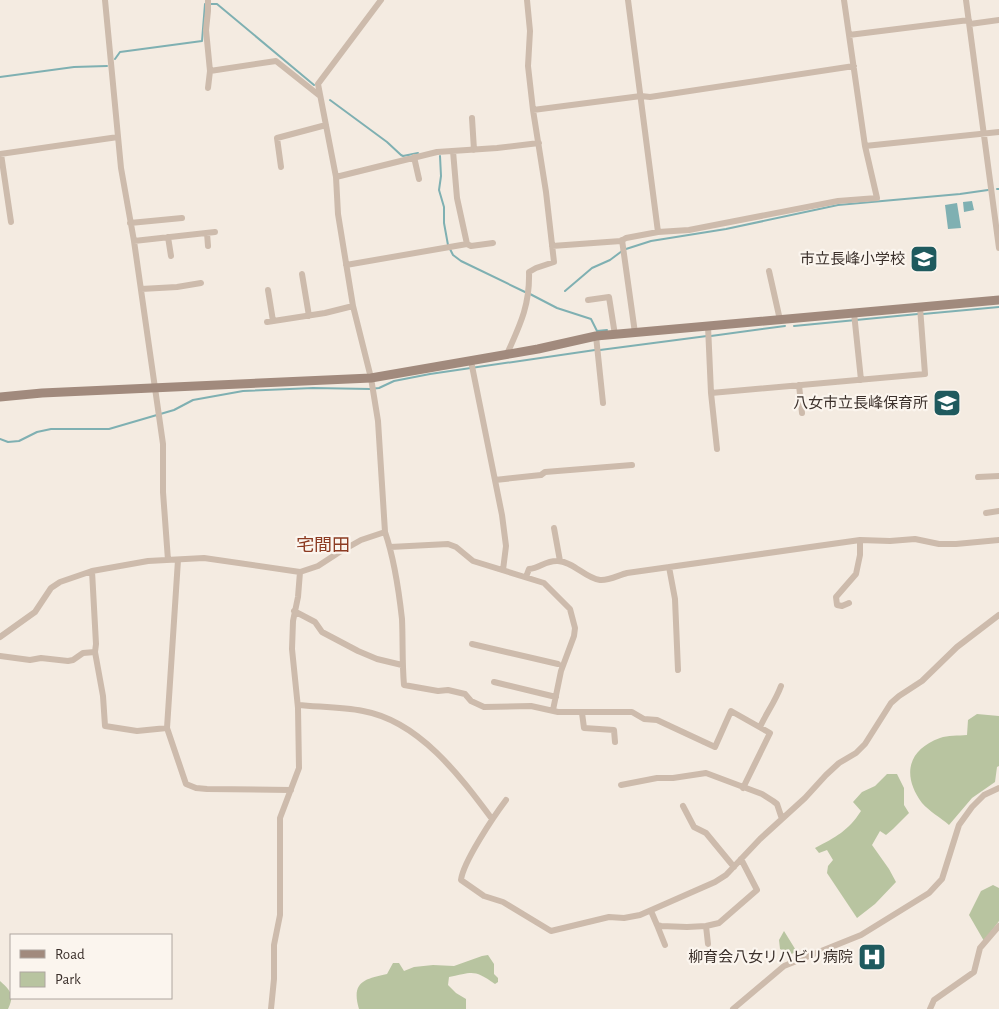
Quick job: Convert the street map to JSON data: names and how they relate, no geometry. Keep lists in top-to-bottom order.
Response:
{
  "districts": ["宅間田"],
  "places": {
    "school or university": ["市立長峰小学校", "八女市立長峰保育所"],
    "hospital": ["柳育会八女リハビリ病院"]
  },
  "legend": ["Road", "Park"]
}
